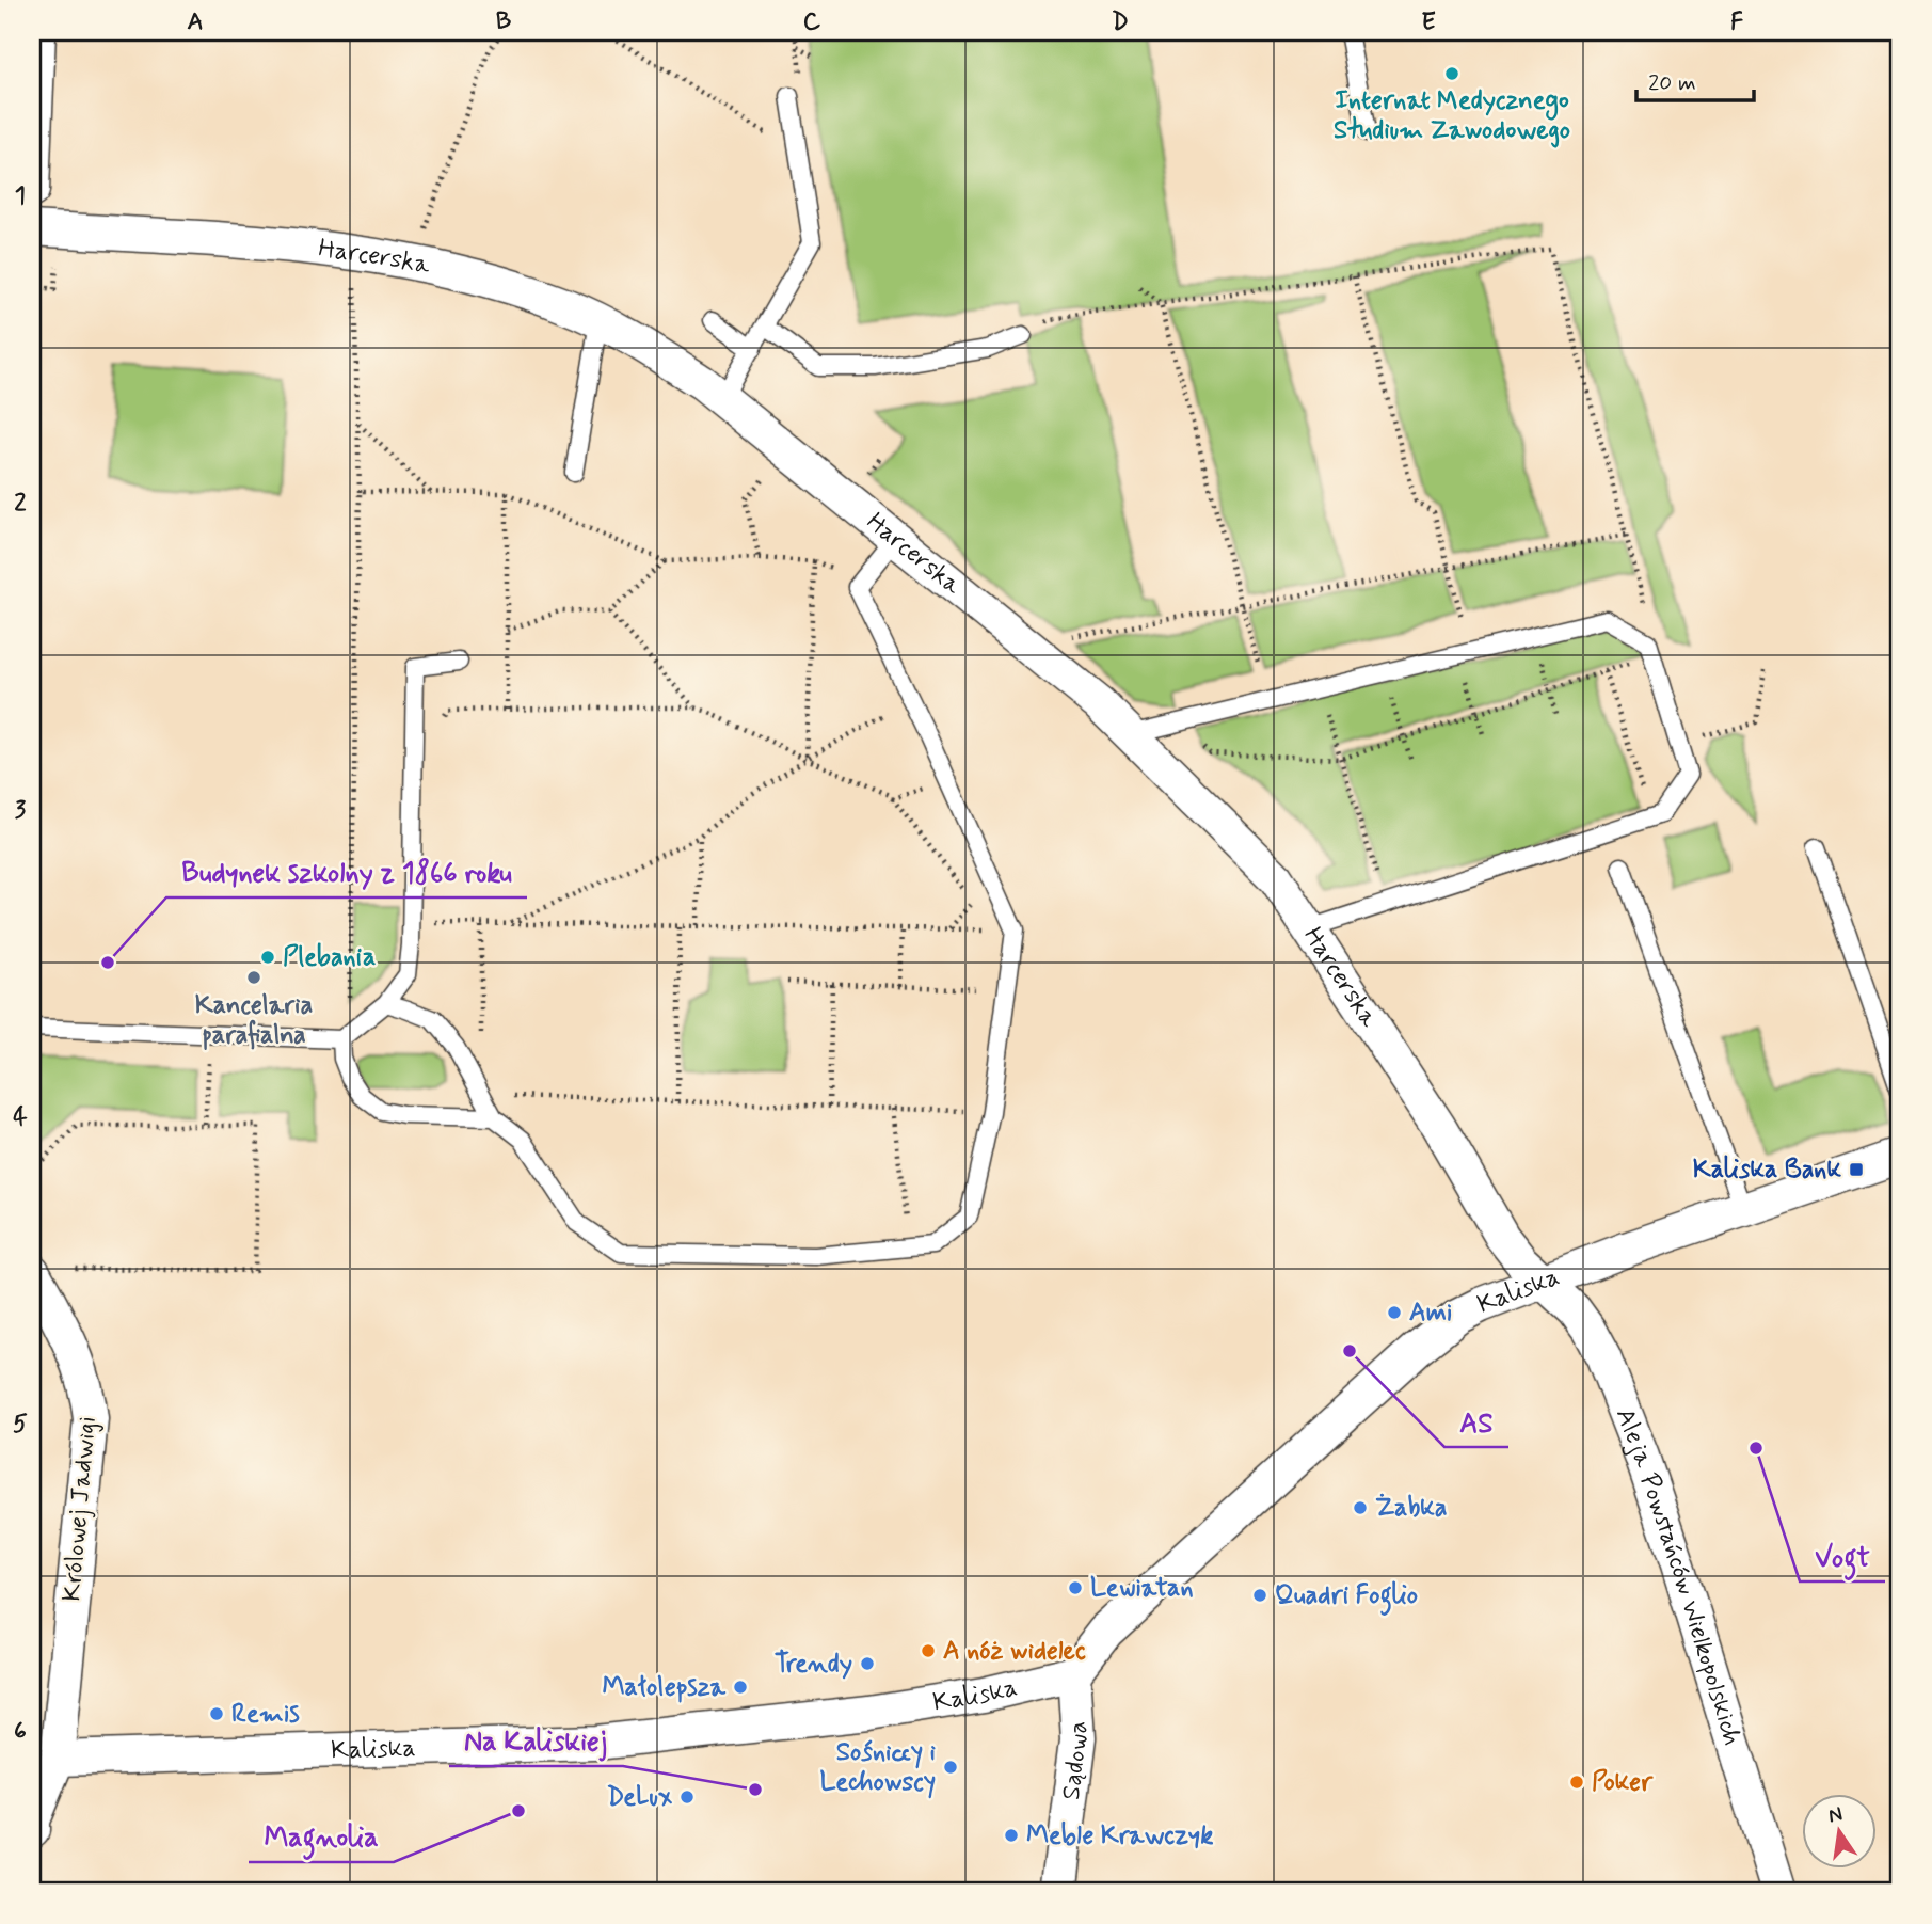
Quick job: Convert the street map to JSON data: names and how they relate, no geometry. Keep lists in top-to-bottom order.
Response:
{
  "streets": {
    "street": [
      "Harcerska",
      "Kaliska",
      "Królowej Jadwigi",
      "Aleja Powstańców Wielkopolskich",
      "Sądowa"
    ]
  },
  "crossings": [
    ["Harcerska", "Kaliska"],
    ["Harcerska", "Aleja Powstańców Wielkopolskich"],
    ["Kaliska", "Królowej Jadwigi"],
    ["Kaliska", "Aleja Powstańców Wielkopolskich"],
    ["Kaliska", "Sądowa"]
  ],
  "places": {
    "other": [
      "Internat Medycznego Studium Zawodowego",
      "Plebania",
      "Budynek szkolny z 1866 roku",
      "Kancelaria parafialna",
      "Ami",
      "AS",
      "Vogt",
      "Żabka",
      "Lewiatan",
      "Quadri Foglio",
      "A nóż widelec",
      "Trendy",
      "Małolepsza",
      "Remis",
      "Sośniccy i Lechowscy",
      "Poker",
      "Na Kaliskiej",
      "DeLux",
      "Magnolia",
      "Meble Krawczyk"
    ],
    "transit": ["Kaliska Bank"]
  },
  "scale_bar": "20 m",
  "north": "top",
  "grid": {
    "columns": [
      "A",
      "B",
      "C",
      "D",
      "E",
      "F"
    ],
    "rows": [
      "1",
      "2",
      "3",
      "4",
      "5",
      "6"
    ]
  }
}
